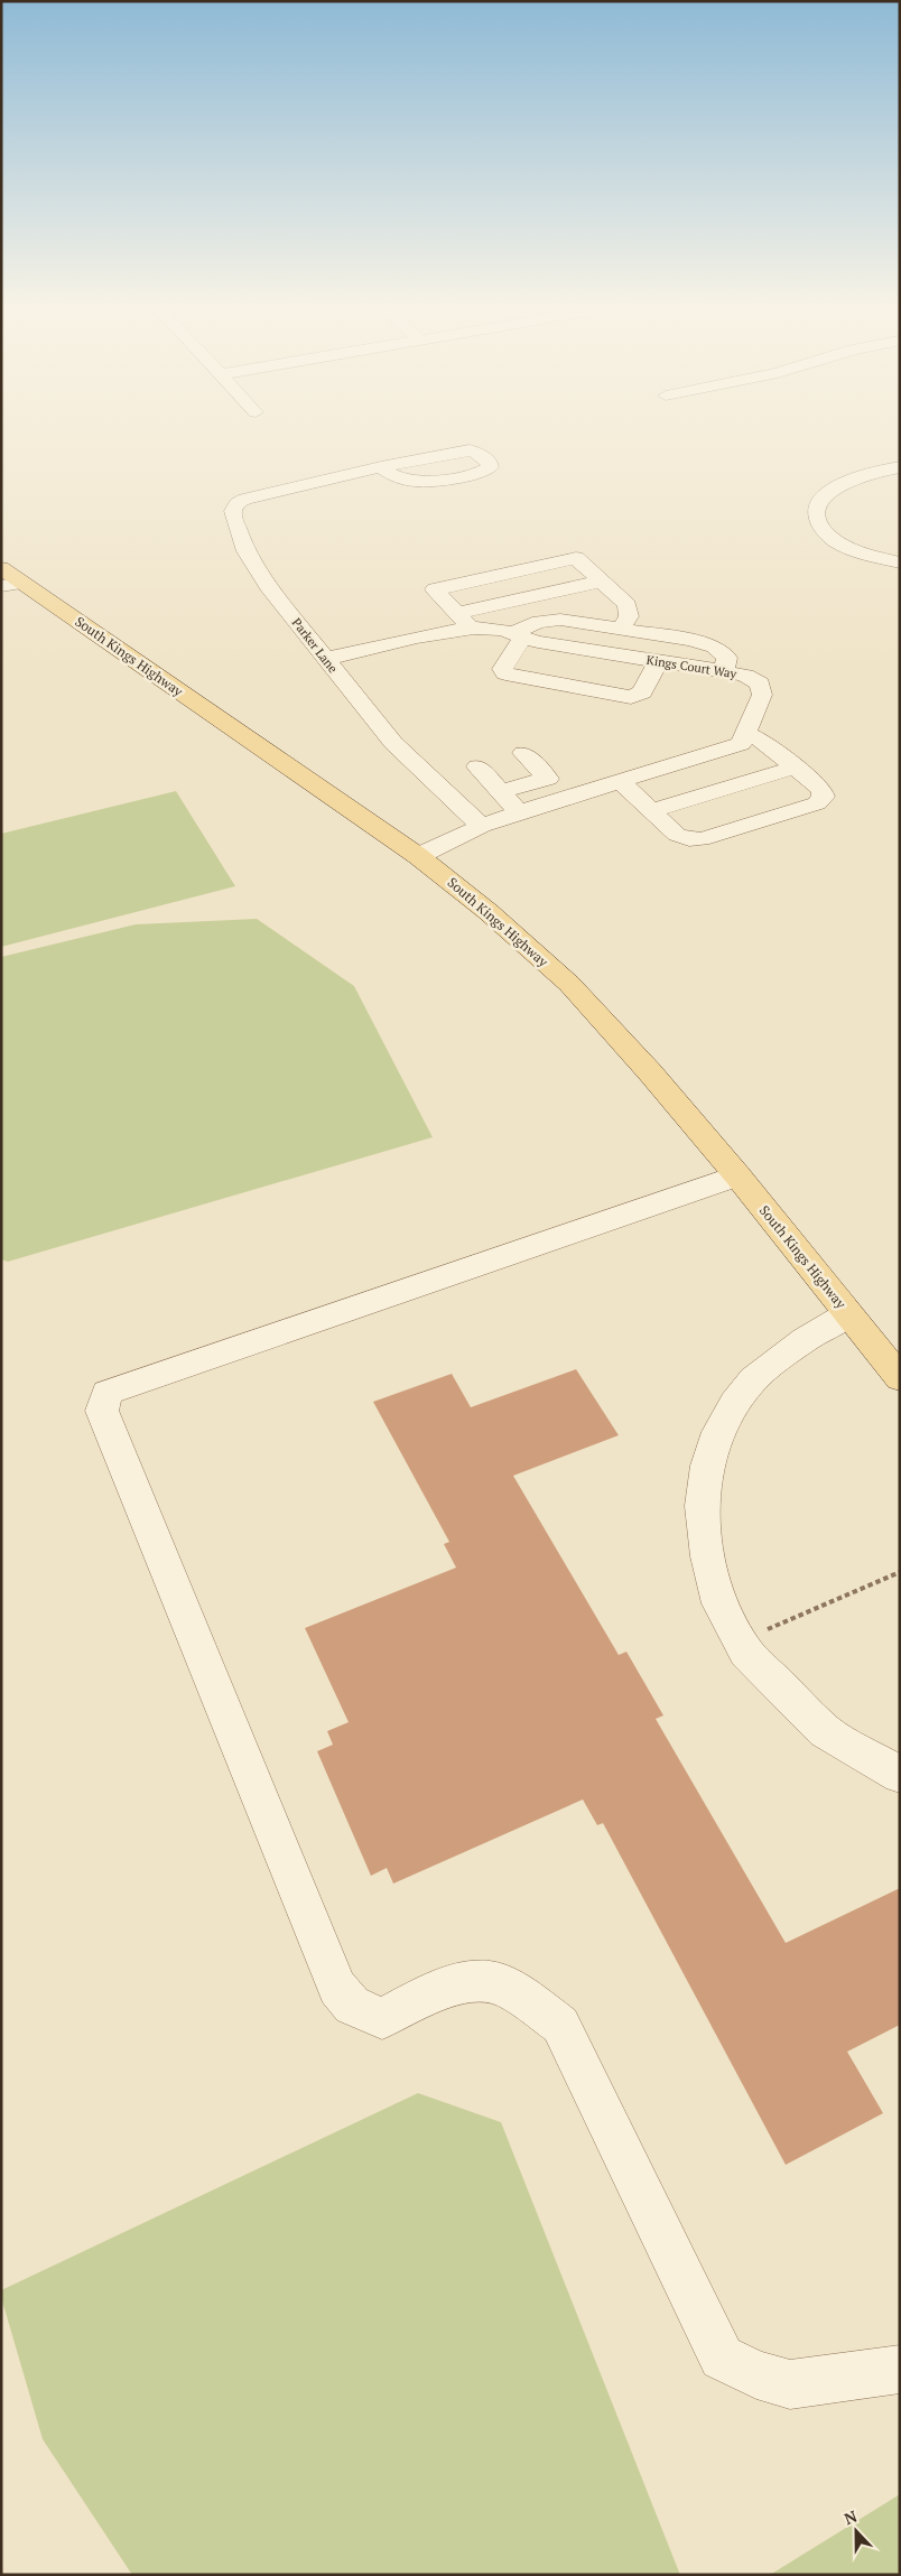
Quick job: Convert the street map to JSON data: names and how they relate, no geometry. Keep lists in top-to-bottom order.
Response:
{
  "streets": {
    "main road": ["South Kings Highway"],
    "street": ["Parker Lane", "Kings Court Way"]
  },
  "crossings": [
    ["Parker Lane", "Kings Court Way"]
  ],
  "north": "top"
}
